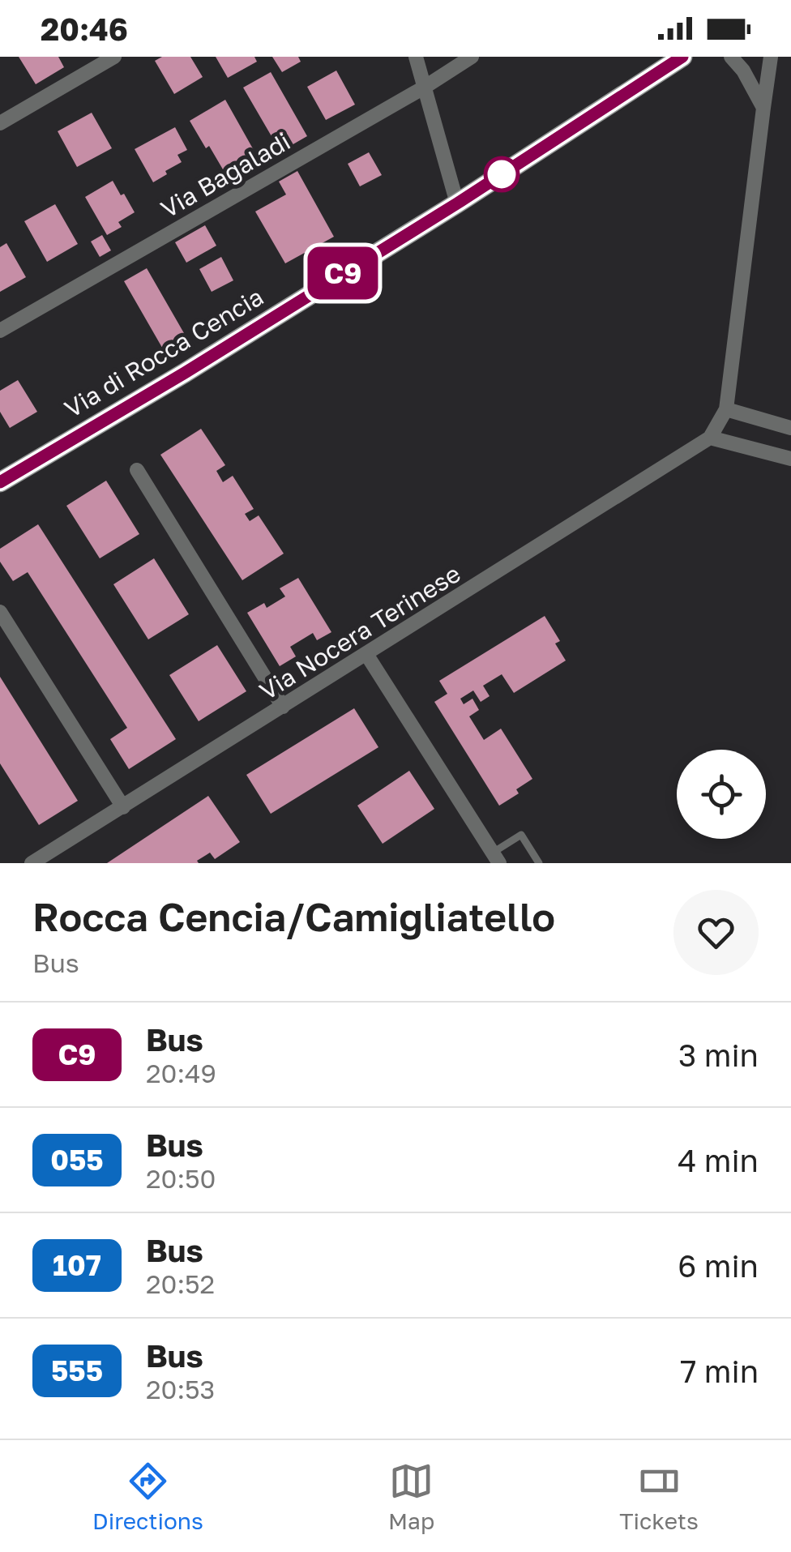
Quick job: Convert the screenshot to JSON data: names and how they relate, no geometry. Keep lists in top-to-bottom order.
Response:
{
  "streets": {
    "main road": ["Via di Rocca Cencia"],
    "street": ["Via Bagaladi", "Via Nocera Terinese"]
  },
  "lines": ["bus line C9"],
  "page": {
    "status": "20:46",
    "on_map": "C9",
    "heading": ["Rocca Cencia/Camigliatello", "Bus"],
    "list": [
      {
        "mark": "C9",
        "name": "Bus",
        "note": "20:49",
        "value": "3 min"
      },
      {
        "mark": "055",
        "name": "Bus",
        "note": "20:50",
        "value": "4 min"
      },
      {
        "mark": "107",
        "name": "Bus",
        "note": "20:52",
        "value": "6 min"
      },
      {
        "mark": "555",
        "name": "Bus",
        "note": "20:53",
        "value": "7 min"
      }
    ],
    "tabs": ["Directions", "Map", "Tickets"]
  }
}
